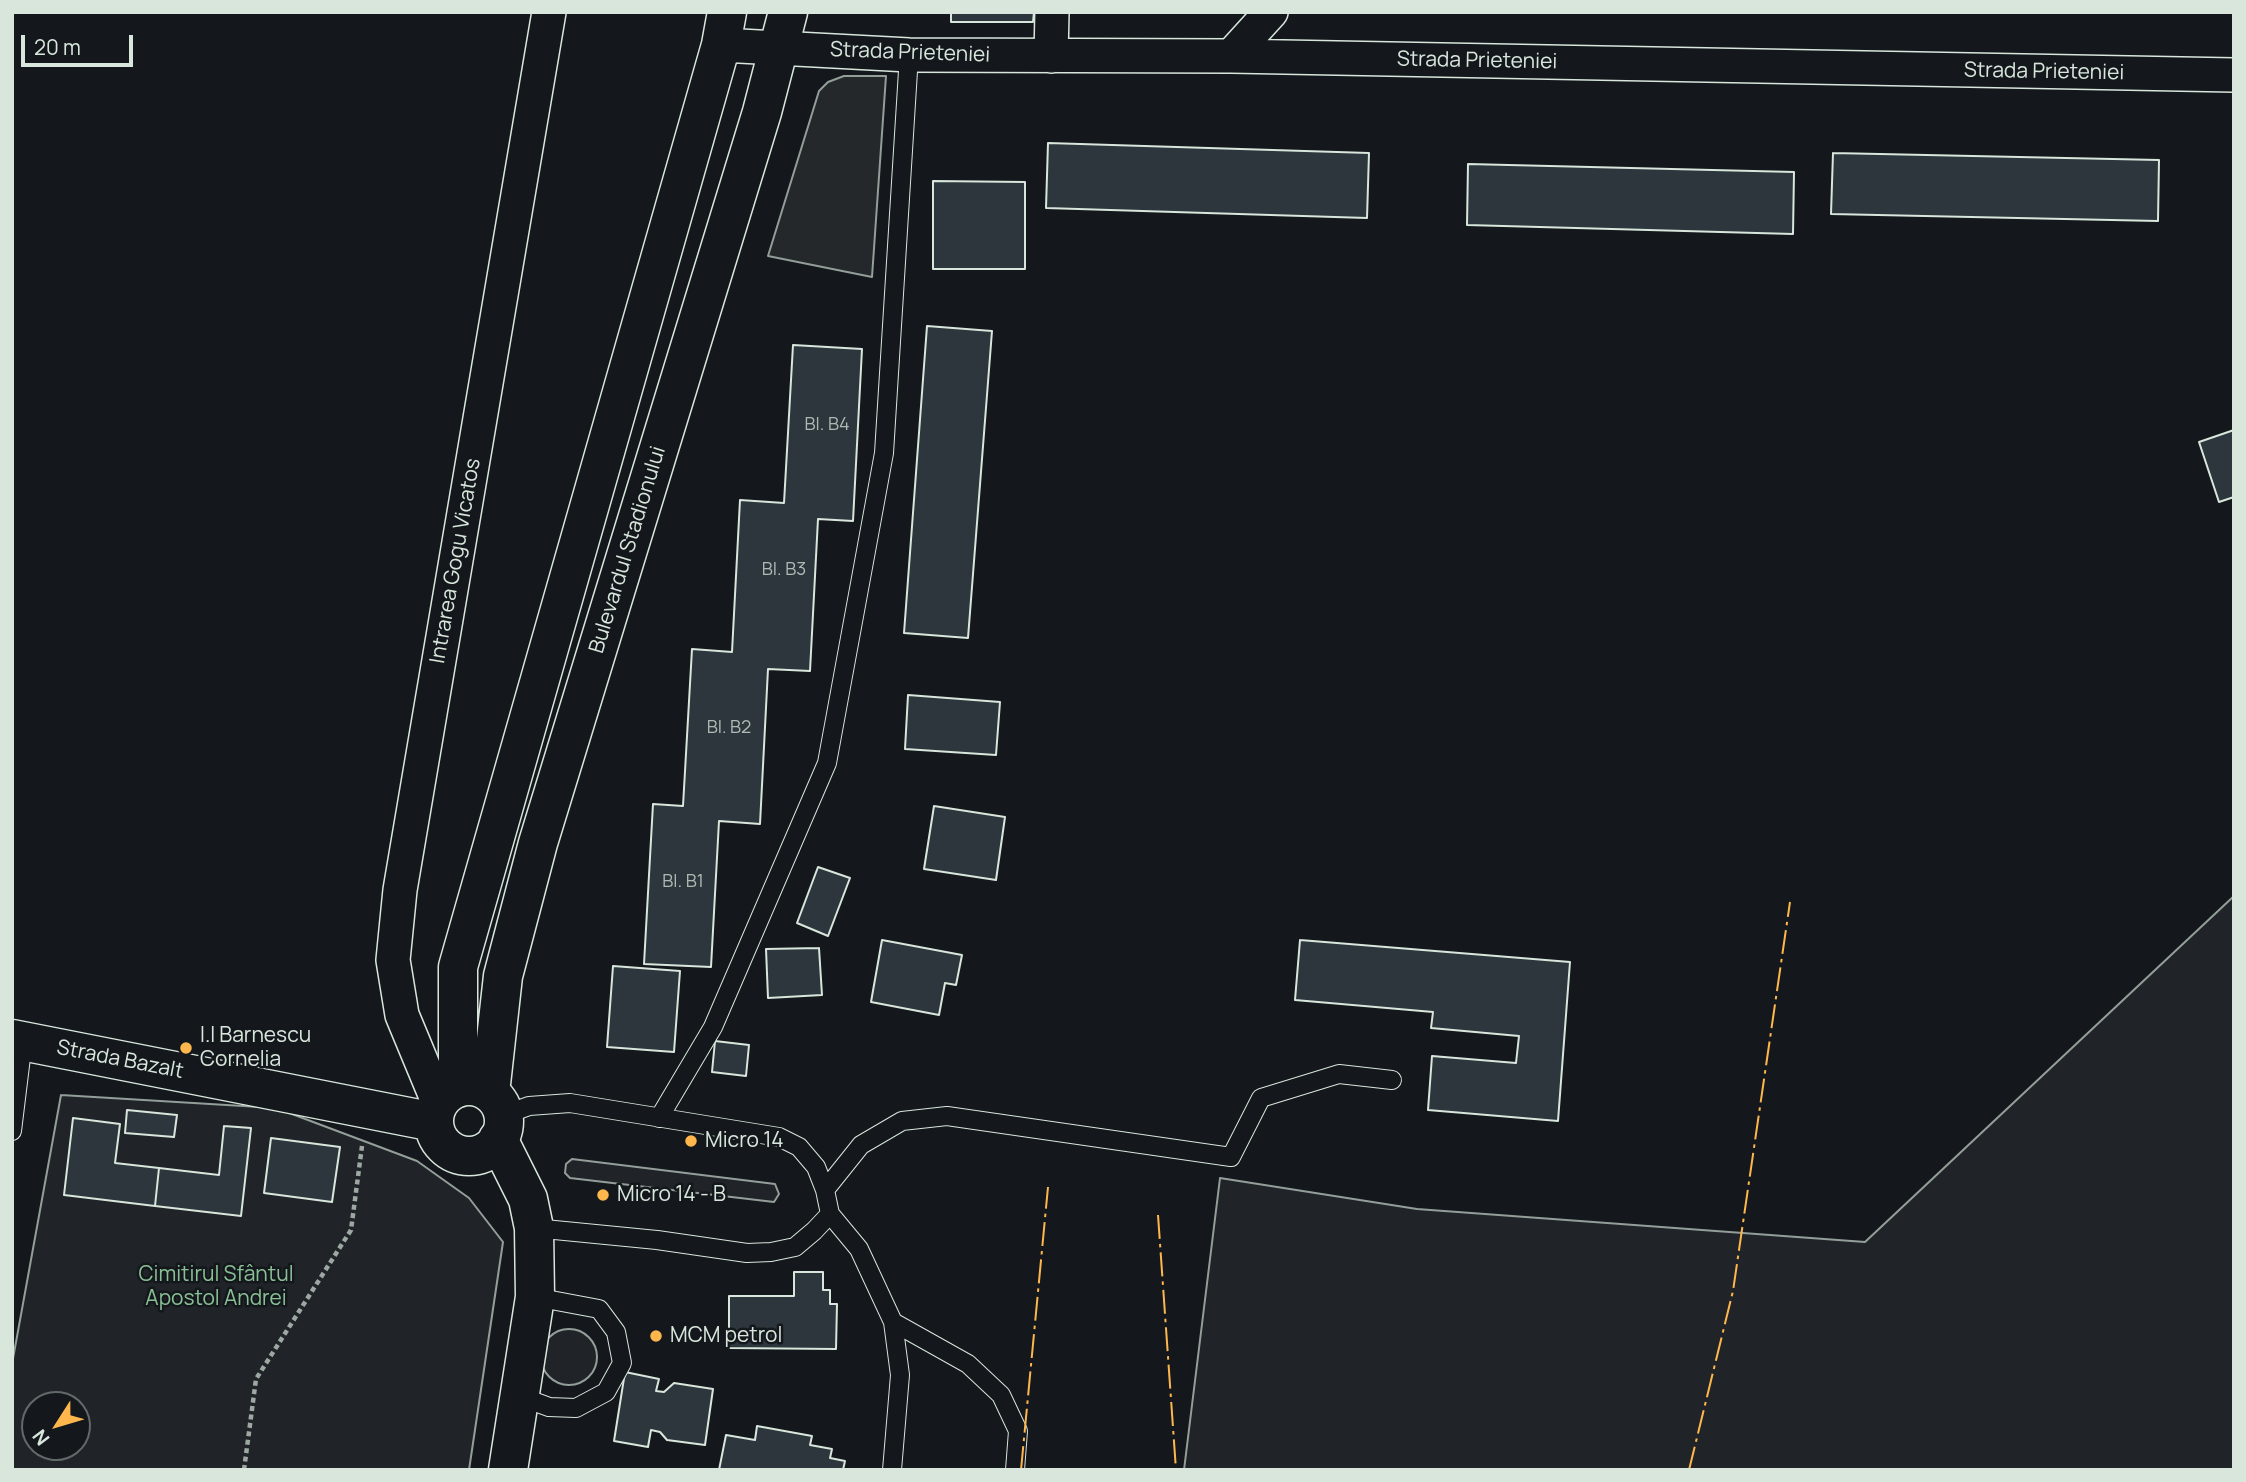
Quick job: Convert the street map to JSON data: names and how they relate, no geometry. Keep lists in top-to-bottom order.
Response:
{
  "streets": {
    "main road": ["Bulevardul Stadionului", "Strada Bazalt"],
    "street": ["Strada Prieteniei", "Intrarea Gogu Vicatos"]
  },
  "crossings": [
    ["Strada Prieteniei", "Bulevardul Stadionului"],
    ["Bulevardul Stadionului", "Intrarea Gogu Vicatos"],
    ["Bulevardul Stadionului", "Strada Bazalt"],
    ["Intrarea Gogu Vicatos", "Strada Bazalt"]
  ],
  "parks": ["Cimitirul Sfântul Apostol Andrei"],
  "places": [
    "I.I Barnescu Cornelia",
    "Micro 14",
    "Micro 14 - B",
    "MCM petrol"
  ],
  "house_numbers": [
    "Bl. B4",
    "Bl. B3",
    "Bl. B2",
    "Bl. B1"
  ],
  "scale_bar": "20 m",
  "north": "bottom left"
}
